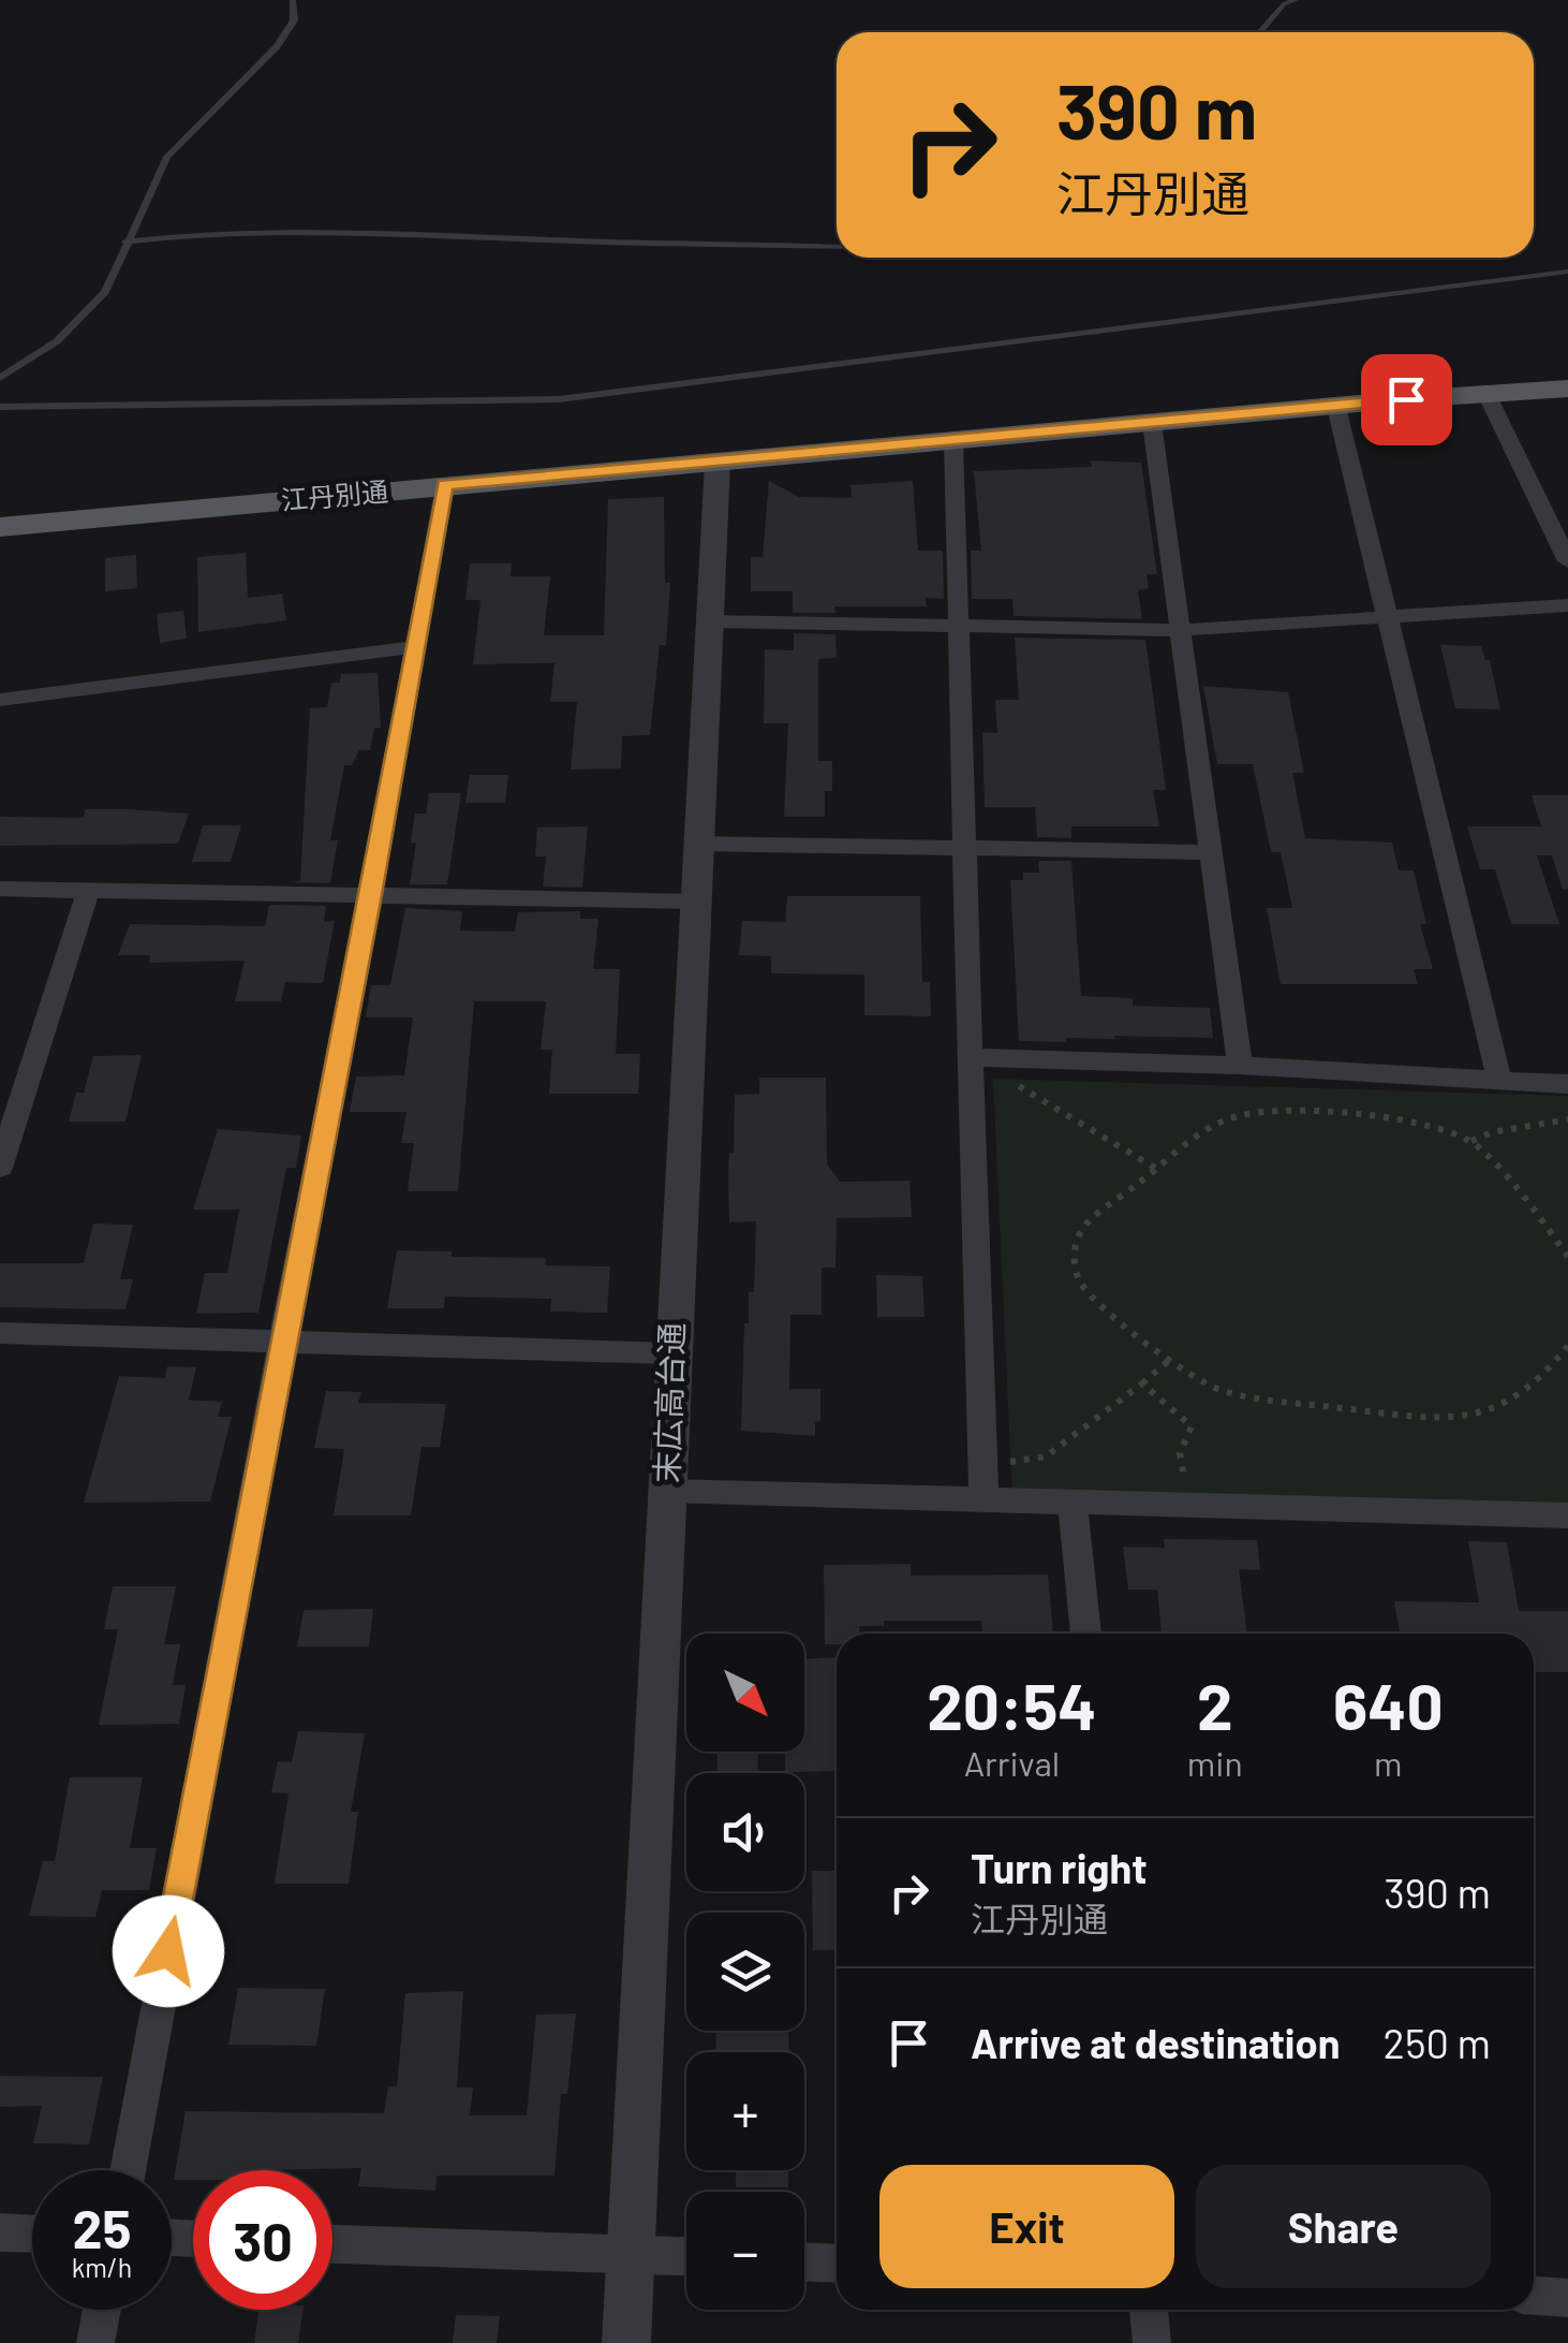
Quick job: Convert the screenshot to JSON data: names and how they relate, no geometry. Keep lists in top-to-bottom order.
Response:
{
  "streets": {
    "main road": ["江丹別通"],
    "street": ["末広高台通"]
  },
  "crossings": [
    ["江丹別通", "末広高台通"]
  ],
  "north": "bottom right",
  "page": {
    "turn": ["390 m", "江丹別通"],
    "map_buttons": ["+", "−"],
    "eta": [
      "20:54",
      "Arrival",
      "2",
      "min",
      "640",
      "m"
    ],
    "list": [
      {
        "name": "Turn right",
        "note": "江丹別通",
        "value": "390 m"
      },
      {
        "name": "Arrive at destination",
        "value": "250 m"
      }
    ],
    "buttons": ["Exit", "Share"],
    "speed": "25 km/h",
    "limit": "30"
  }
}
